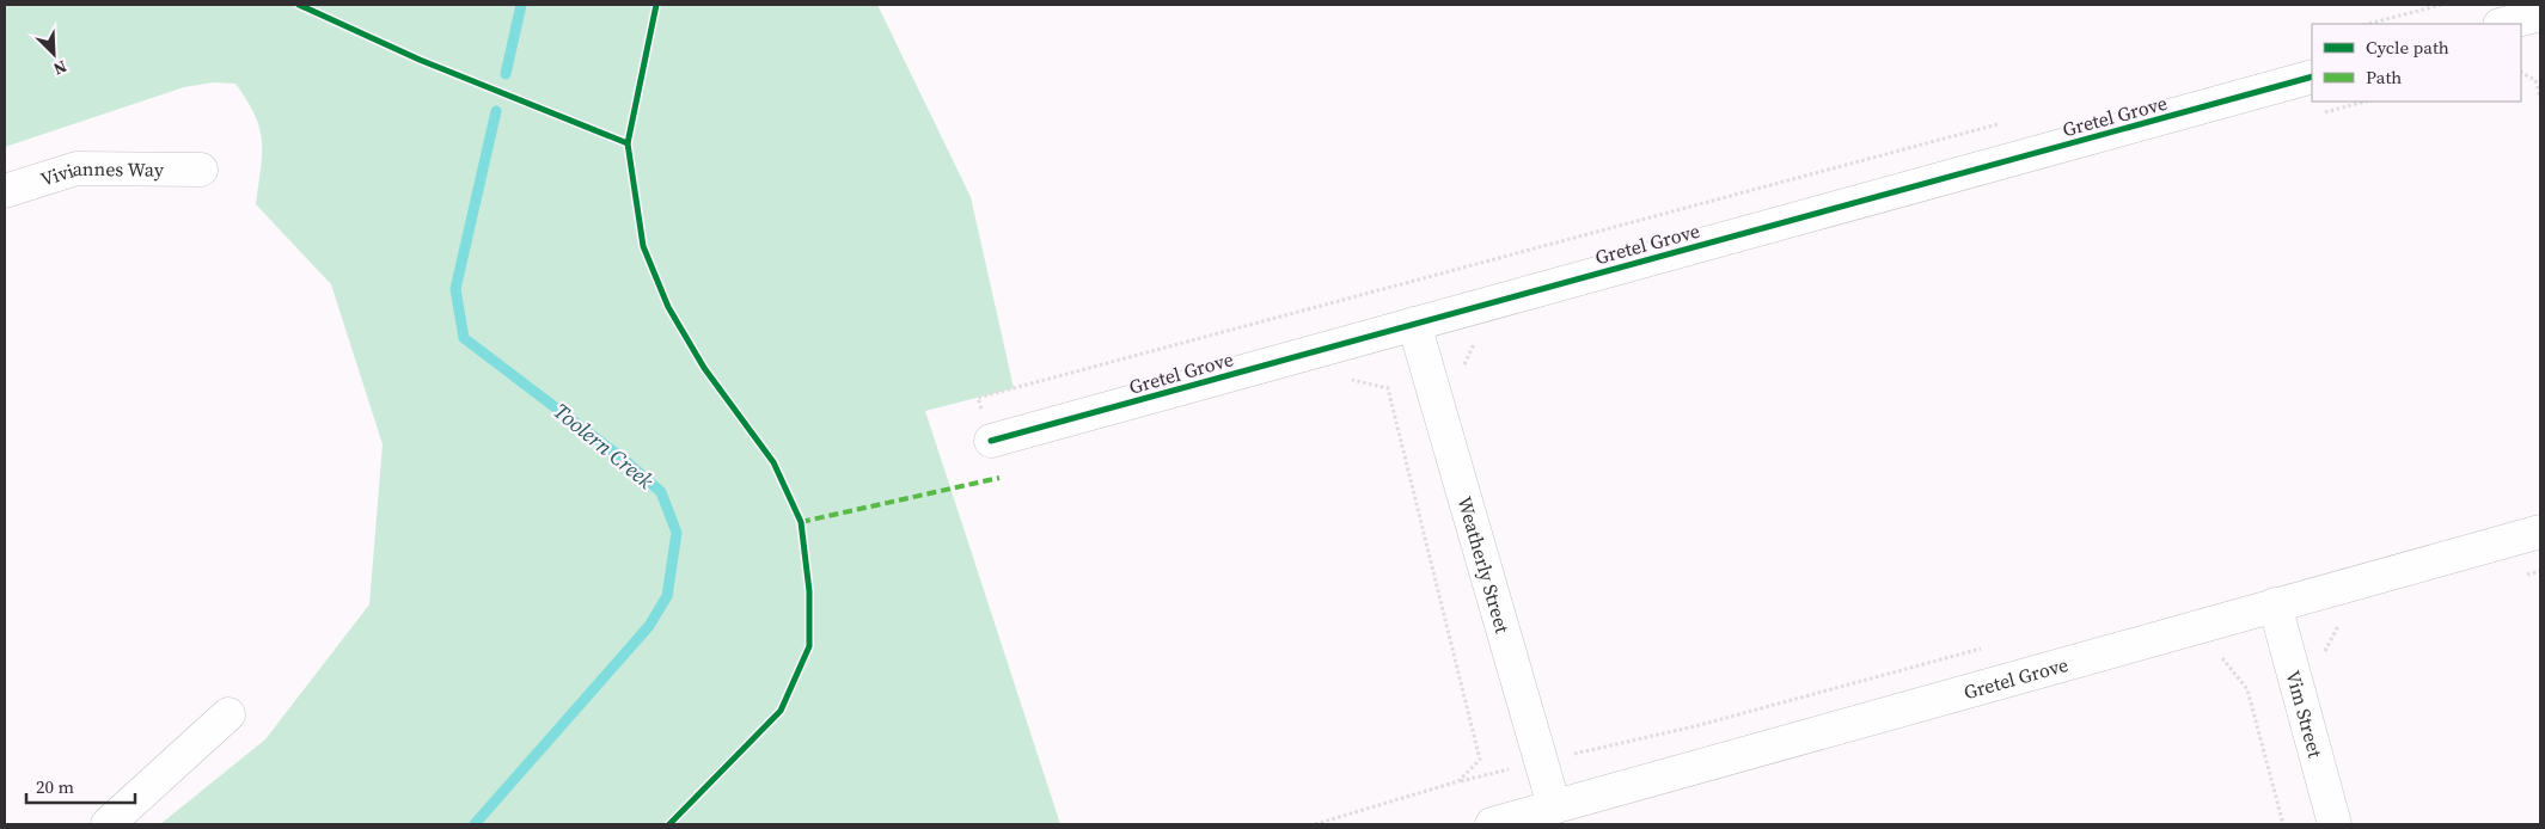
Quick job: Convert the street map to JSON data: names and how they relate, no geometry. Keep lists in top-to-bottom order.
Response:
{
  "streets": {
    "street": [
      "Gretel Grove",
      "Viviannes Way",
      "Weatherly Street",
      "Vim Street"
    ]
  },
  "crossings": [
    ["Gretel Grove", "Weatherly Street"],
    ["Gretel Grove", "Vim Street"]
  ],
  "water": ["Toolern Creek"],
  "legend": ["Cycle path", "Path"],
  "scale_bar": "20 m",
  "north": "bottom right"
}
